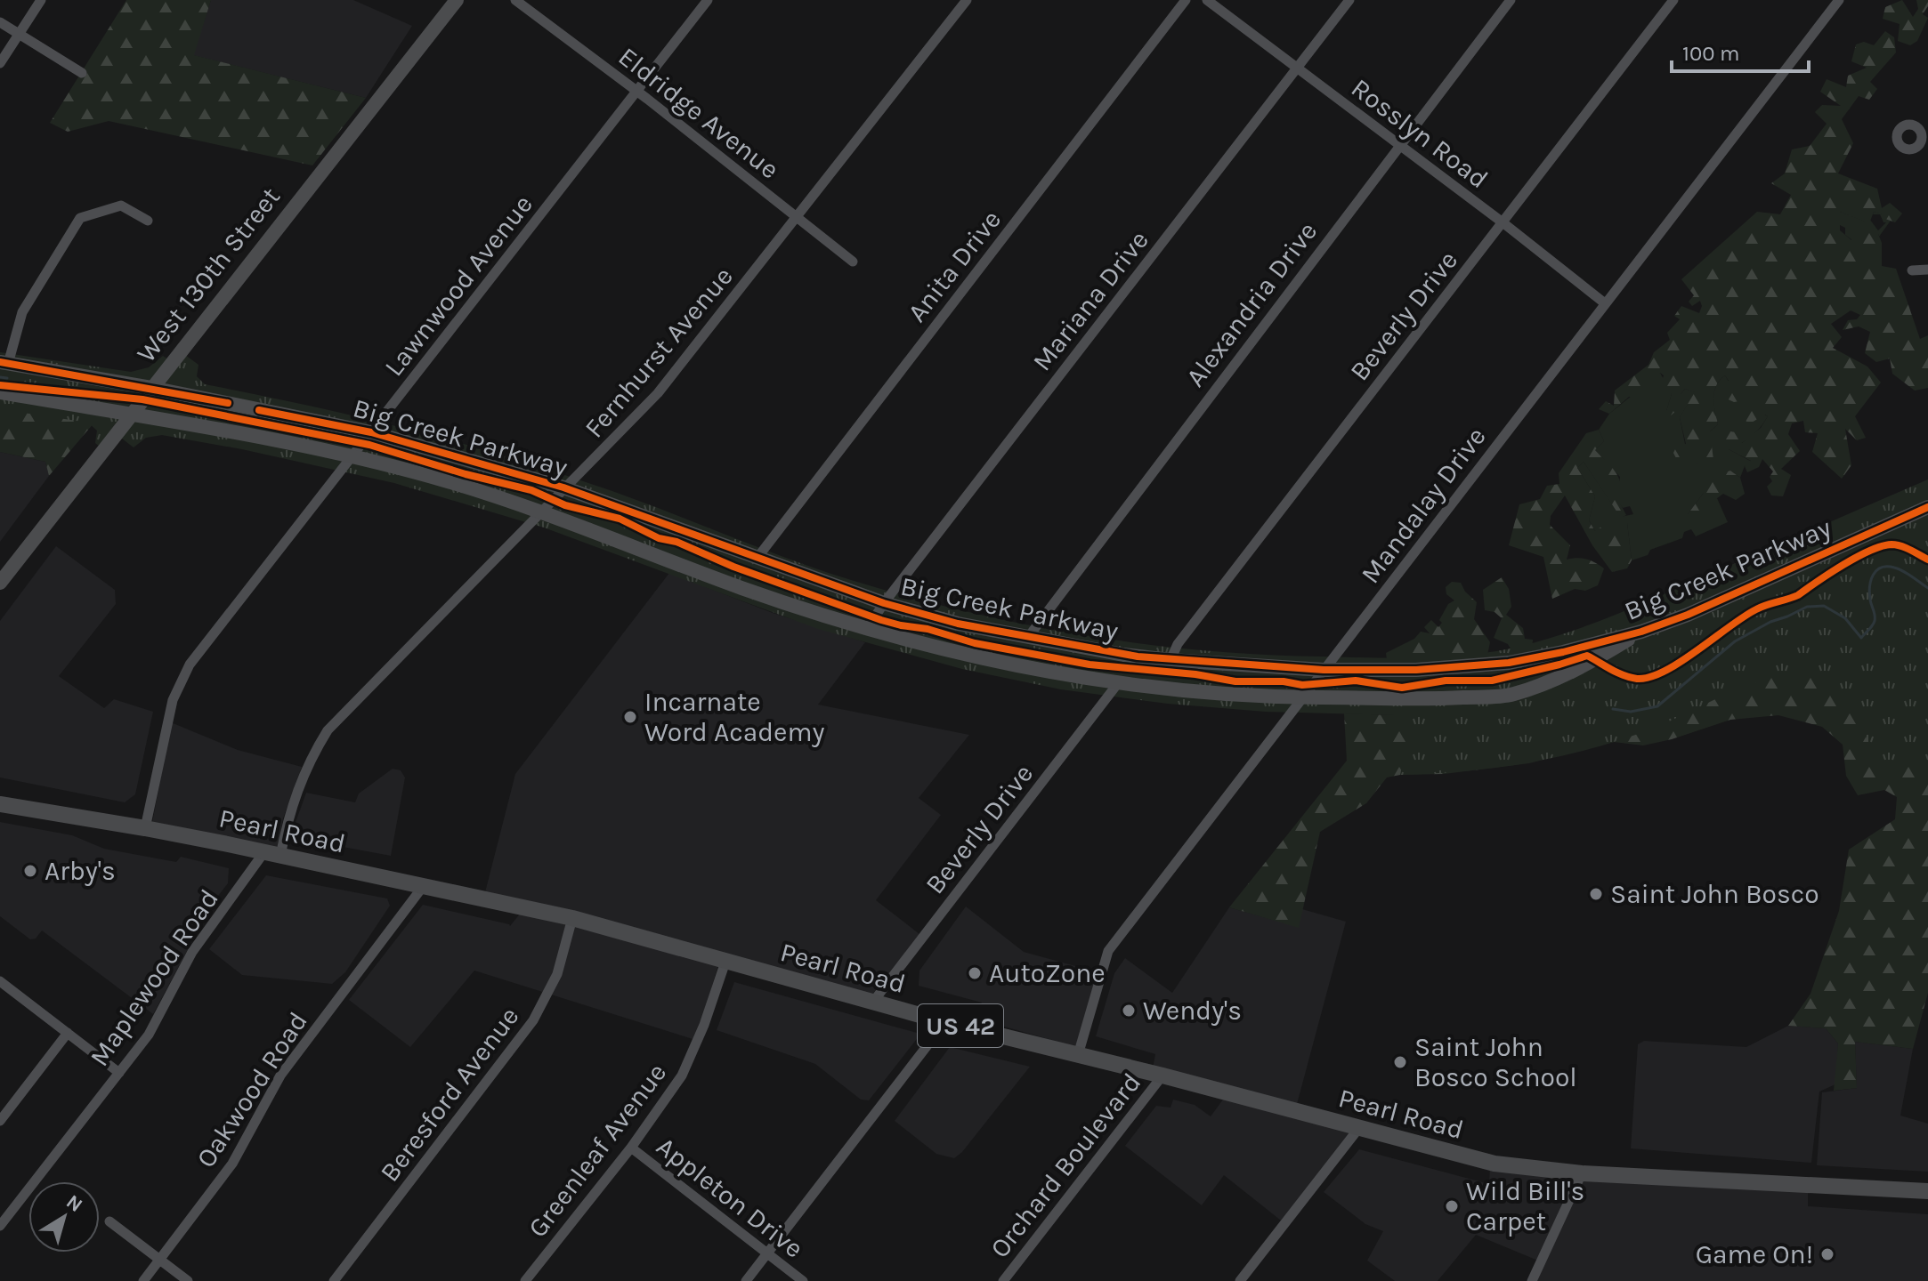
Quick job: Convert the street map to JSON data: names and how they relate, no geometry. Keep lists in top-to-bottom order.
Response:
{
  "streets": {
    "main road": ["Pearl Road", "US 42"],
    "street": [
      "Eldridge Avenue",
      "Rosslyn Road",
      "Anita Drive",
      "West 130th Street",
      "Lawnwood Avenue",
      "Mariana Drive",
      "Alexandria Drive",
      "Beverly Drive",
      "Fernhurst Avenue",
      "Big Creek Parkway",
      "Mandalay Drive",
      "Maplewood Road",
      "Oakwood Road",
      "Beresford Avenue",
      "Greenleaf Avenue",
      "Orchard Boulevard",
      "Appleton Drive"
    ]
  },
  "crossings": [
    ["Eldridge Avenue", "Lawnwood Avenue"],
    ["Eldridge Avenue", "Fernhurst Avenue"],
    ["Rosslyn Road", "Mariana Drive"],
    ["Rosslyn Road", "Alexandria Drive"],
    ["Rosslyn Road", "Beverly Drive"],
    ["Rosslyn Road", "Mandalay Drive"],
    ["Anita Drive", "Big Creek Parkway"],
    ["West 130th Street", "Big Creek Parkway"],
    ["Lawnwood Avenue", "Big Creek Parkway"],
    ["Lawnwood Avenue", "Pearl Road"],
    ["Mariana Drive", "Big Creek Parkway"],
    ["Alexandria Drive", "Big Creek Parkway"],
    ["Beverly Drive", "Big Creek Parkway"],
    ["Beverly Drive", "Pearl Road"],
    ["Fernhurst Avenue", "Big Creek Parkway"],
    ["Fernhurst Avenue", "Pearl Road"],
    ["Big Creek Parkway", "Mandalay Drive"],
    ["Mandalay Drive", "Pearl Road"],
    ["Pearl Road", "Maplewood Road"],
    ["Pearl Road", "Oakwood Road"],
    ["Pearl Road", "Beresford Avenue"],
    ["Pearl Road", "Greenleaf Avenue"],
    ["Pearl Road", "Orchard Boulevard"],
    ["Greenleaf Avenue", "Appleton Drive"]
  ],
  "places": [
    "Incarnate Word Academy",
    "Arby's",
    "Saint John Bosco",
    "AutoZone",
    "Wendy's",
    "Saint John Bosco School",
    "Wild Bill's Carpet",
    "Game On!"
  ],
  "scale_bar": "100 m",
  "north": "top right"
}
